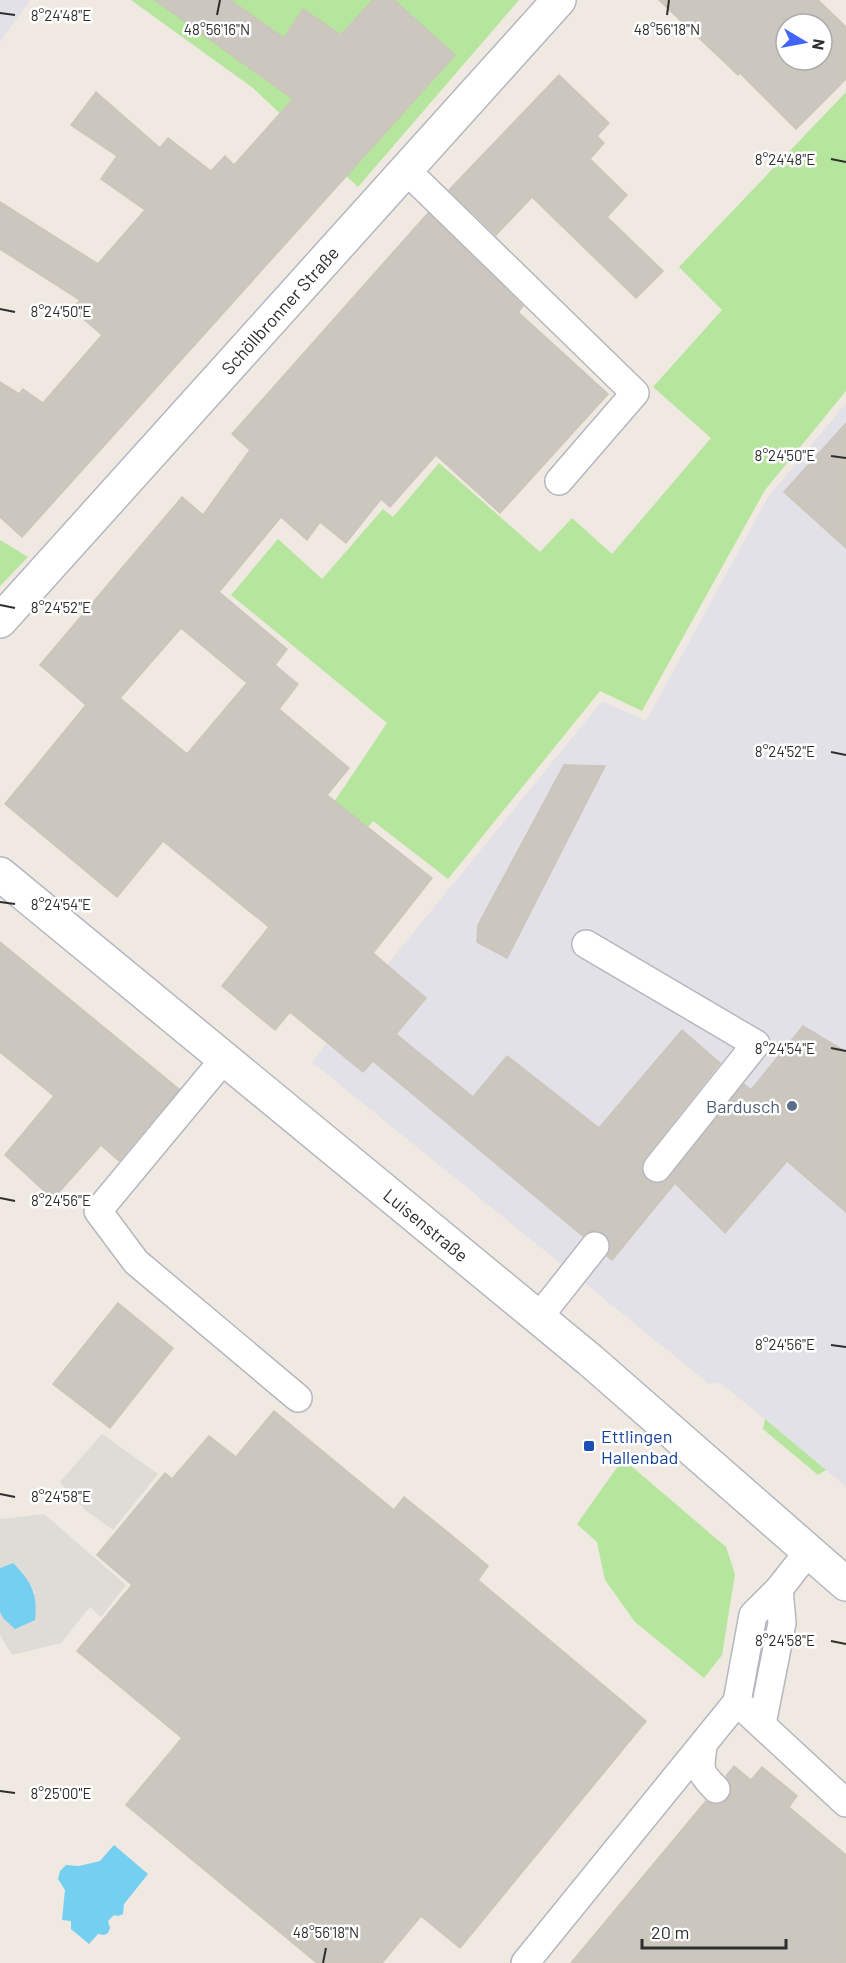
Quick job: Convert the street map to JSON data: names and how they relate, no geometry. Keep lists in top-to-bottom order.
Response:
{
  "streets": {
    "main road": ["Schöllbronner Straße", "Luisenstraße"]
  },
  "places": {
    "other": ["Bardusch"],
    "transit": ["Ettlingen Hallenbad"]
  },
  "scale_bar": "20 m",
  "north": "right",
  "coordinates": [
    "8°24'48\"E",
    "48°56'16\"N",
    "48°56'18\"N",
    "8°24'50\"E",
    "8°24'52\"E",
    "8°24'54\"E",
    "8°24'56\"E",
    "8°24'58\"E",
    "8°25'00\"E"
  ]
}
